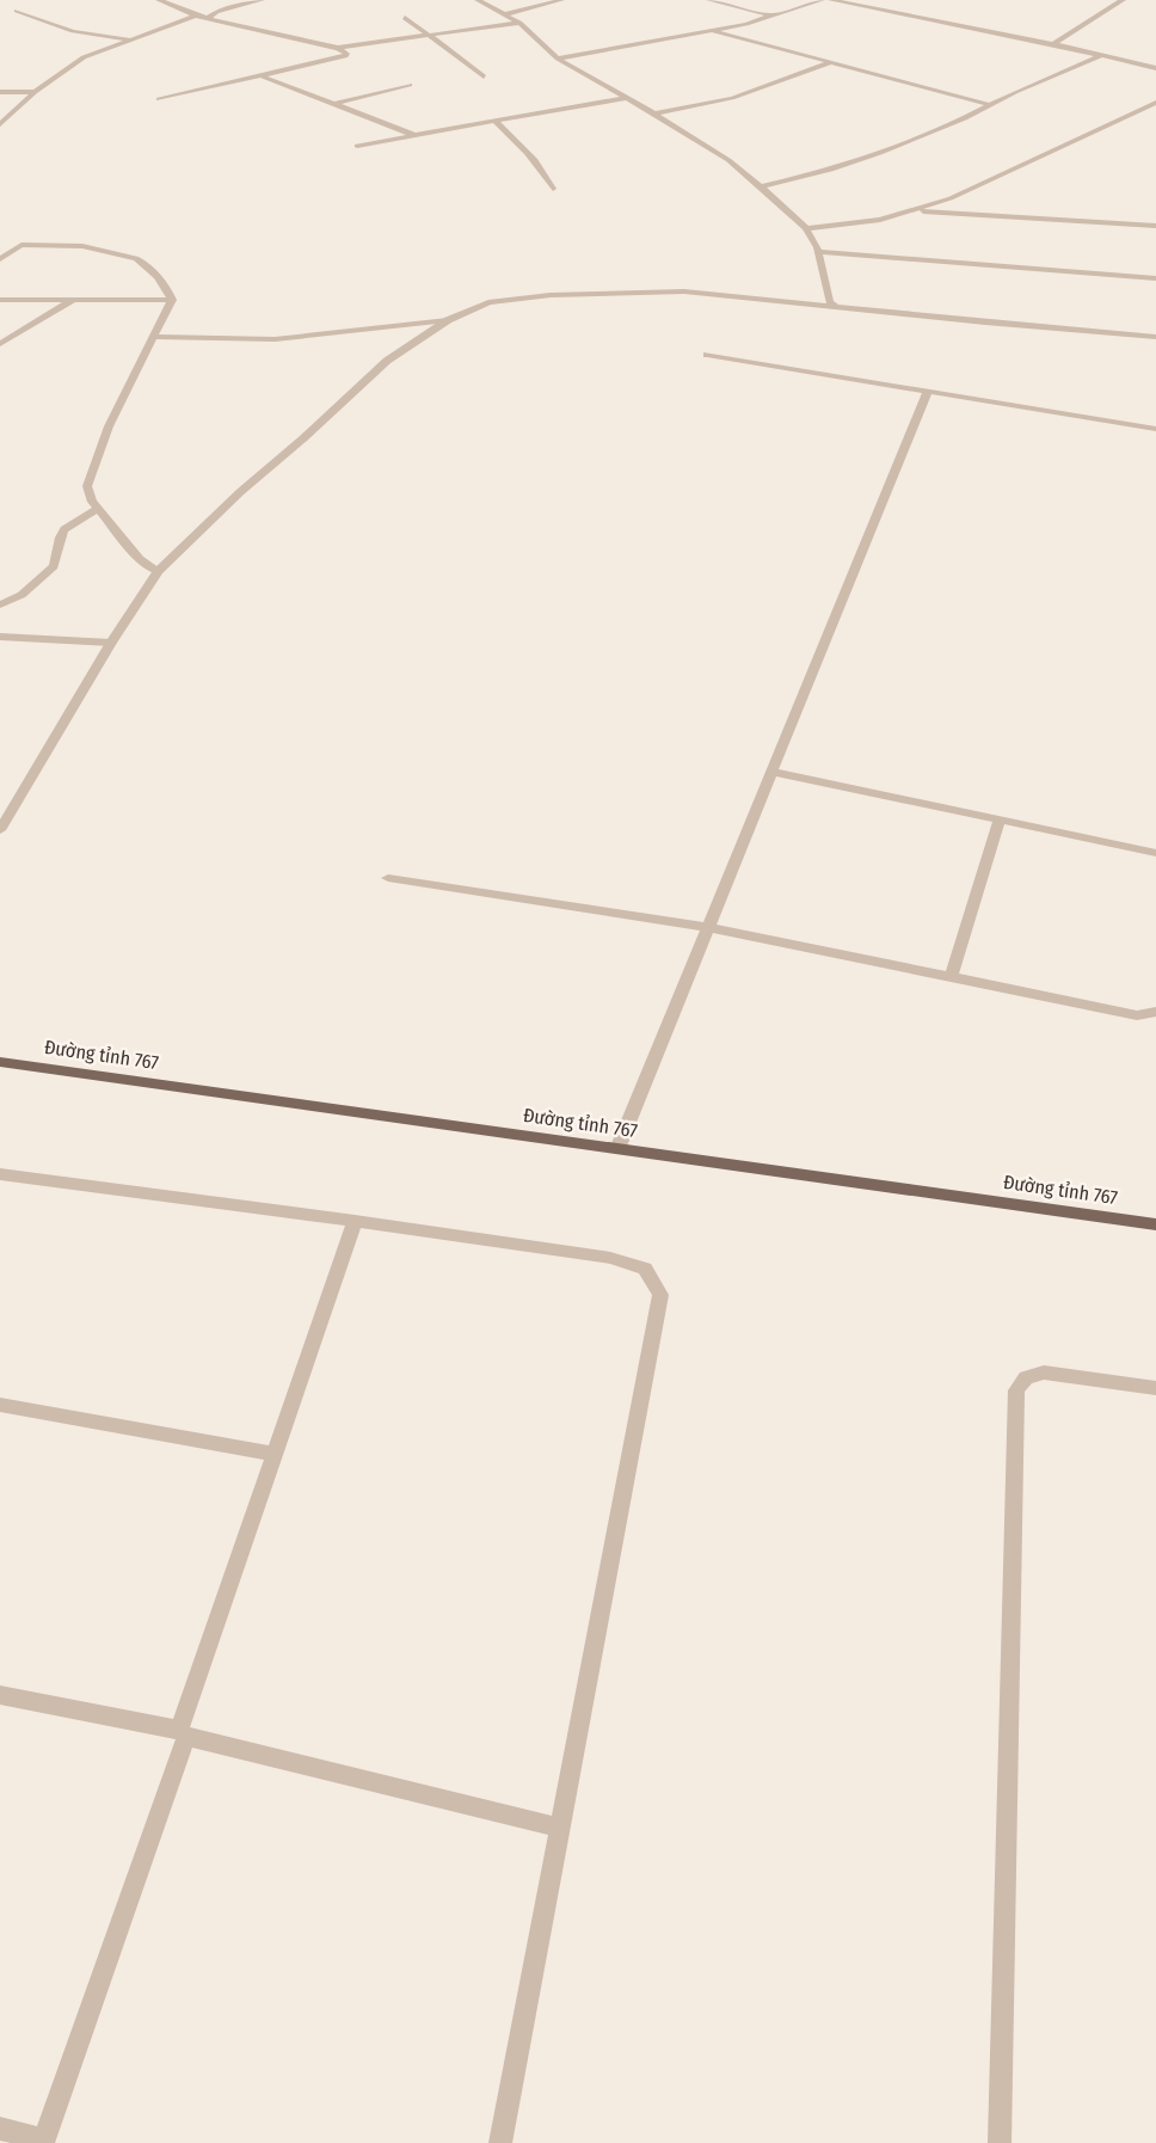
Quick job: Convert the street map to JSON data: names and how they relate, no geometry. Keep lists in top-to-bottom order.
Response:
{
  "streets": {
    "main road": ["Đường tỉnh 767"]
  }
}
